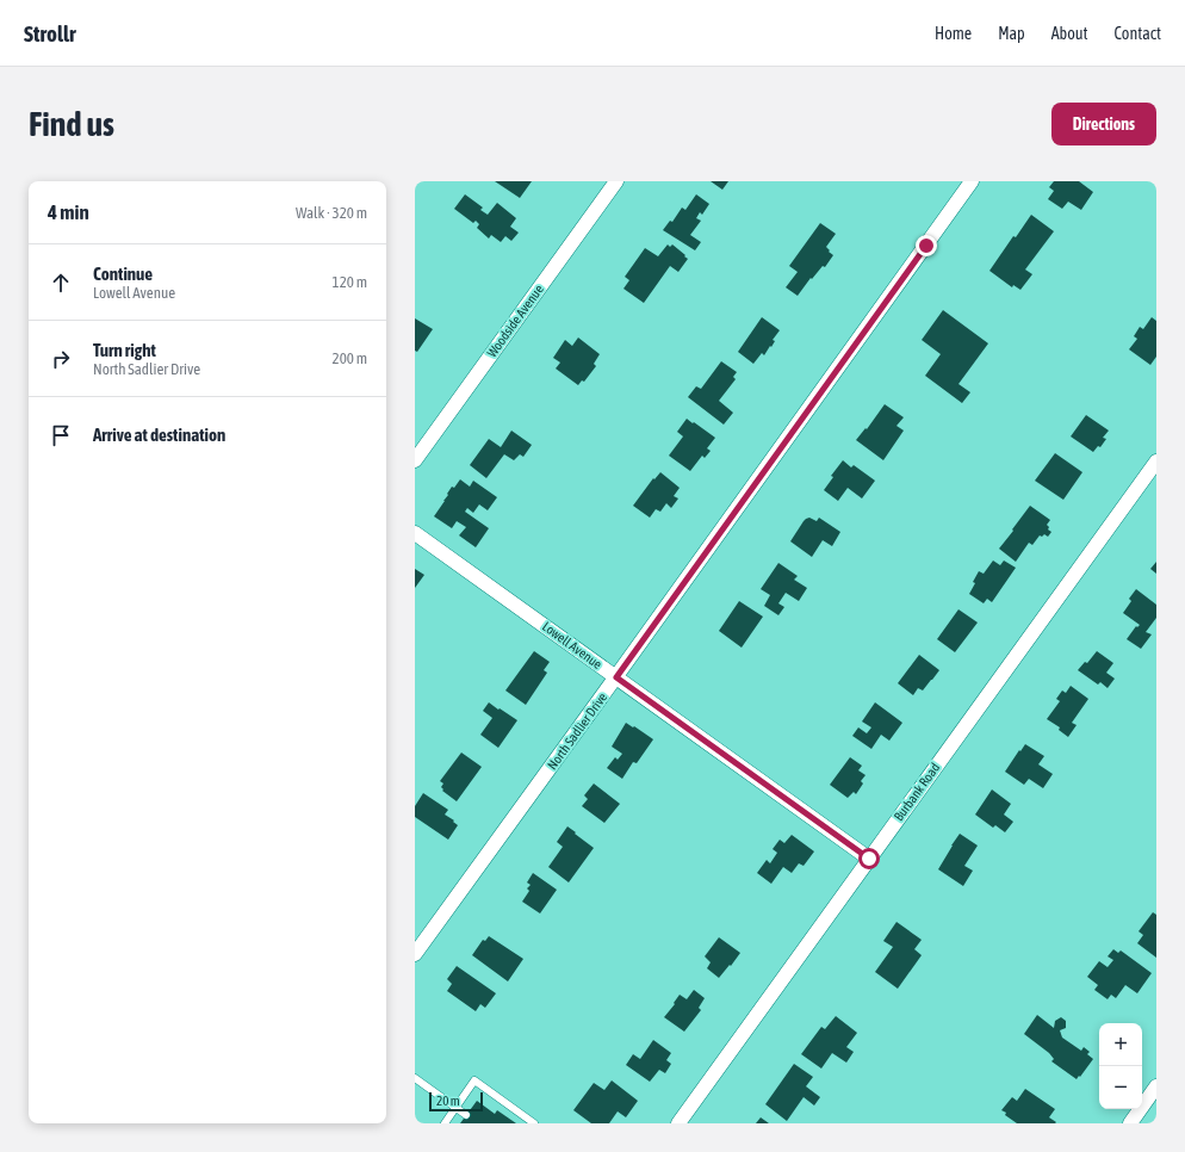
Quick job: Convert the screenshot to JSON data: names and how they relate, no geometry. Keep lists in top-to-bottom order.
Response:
{
  "streets": {
    "street": [
      "Woodside Avenue",
      "Lowell Avenue",
      "North Sadlier Drive",
      "Burbank Road"
    ]
  },
  "crossings": [
    ["Lowell Avenue", "North Sadlier Drive"],
    ["Lowell Avenue", "Burbank Road"]
  ],
  "scale_bar": "20 m",
  "page": {
    "header": "Strollr",
    "nav": [
      "Home",
      "Map",
      "About",
      "Contact"
    ],
    "buttons": "Directions",
    "title": "Find us",
    "heading": ["4 min", "Walk · 320 m"],
    "list": [
      ["Continue", "Lowell Avenue", "120 m"],
      ["Turn right", "North Sadlier Drive", "200 m"],
      "Arrive at destination"
    ],
    "map_buttons": ["+", "−"],
    "scale": "20 m"
  }
}
